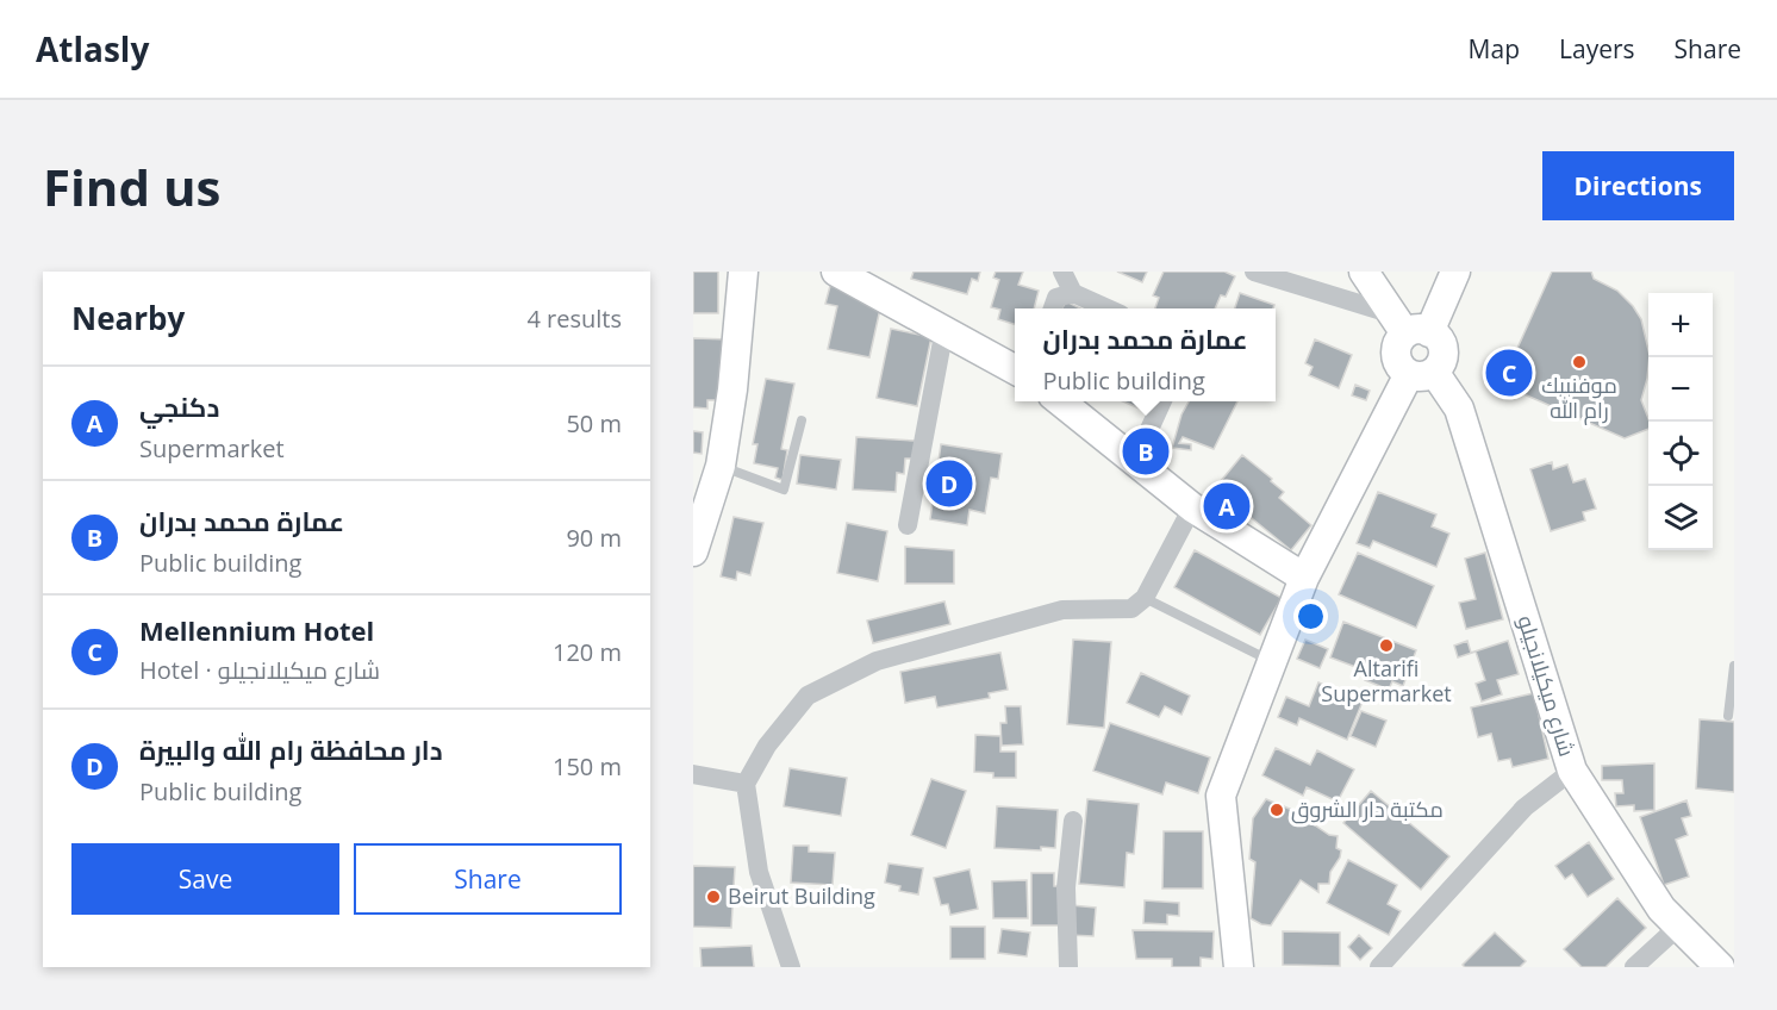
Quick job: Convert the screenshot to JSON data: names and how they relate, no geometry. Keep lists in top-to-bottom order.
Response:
{
  "streets": {
    "street": ["شارع ميكيلانجيلو"]
  },
  "places": [
    "موفنبيك رام الله",
    "Altarifi Supermarket",
    "مكتبة دار الشروق",
    "Beirut Building"
  ],
  "page": {
    "header": "Atlasly",
    "nav": ["Map", "Layers", "Share"],
    "buttons": [
      "Directions",
      ["Save", "Share"]
    ],
    "title": "Find us",
    "heading": ["Nearby", "4 results"],
    "map_buttons": ["+", "−"],
    "popup": ["عمارة محمد بدران", "Public building"],
    "pins": [
      "C",
      "B",
      "D",
      "A"
    ],
    "list": [
      {
        "mark": "A",
        "name": "دكنجي",
        "note": "Supermarket",
        "value": "50 m"
      },
      {
        "mark": "B",
        "name": "عمارة محمد بدران",
        "note": "Public building",
        "value": "90 m"
      },
      {
        "mark": "C",
        "name": "Mellennium Hotel",
        "note": "Hotel · شارع ميكيلانجيلو",
        "value": "120 m"
      },
      {
        "mark": "D",
        "name": "دار محافظة رام الله والبيرة",
        "note": "Public building",
        "value": "150 m"
      }
    ]
  }
}
